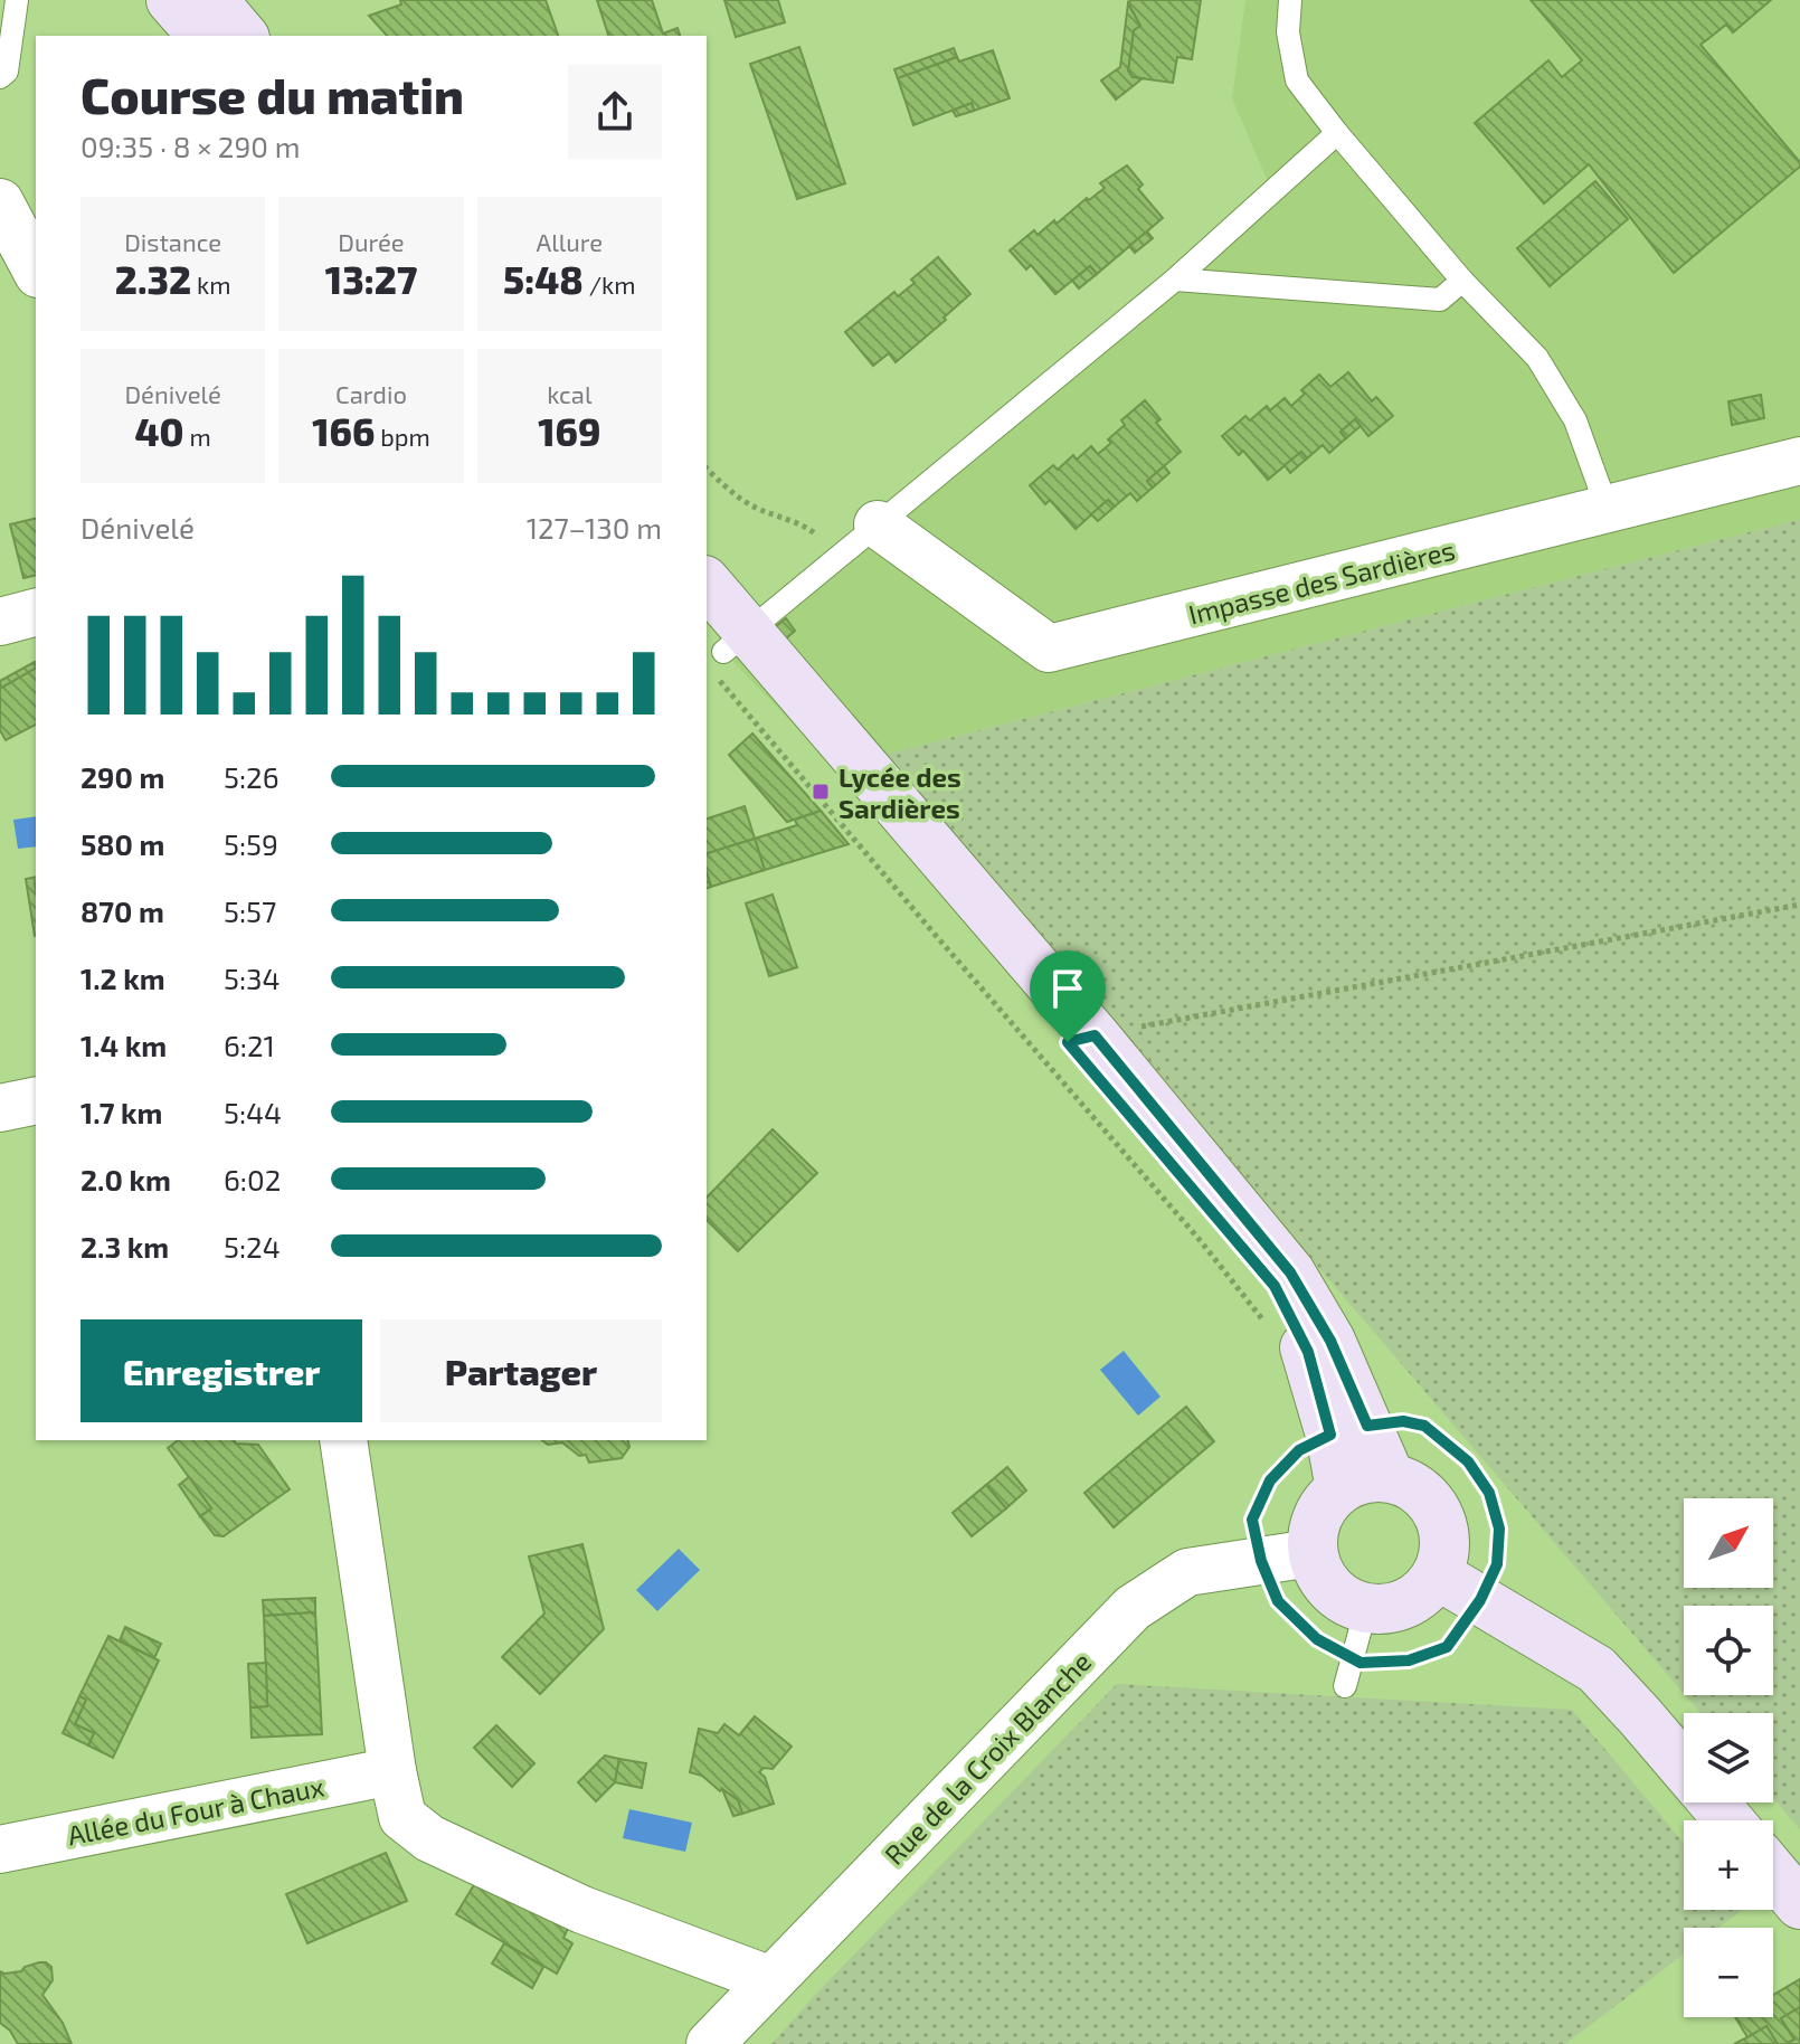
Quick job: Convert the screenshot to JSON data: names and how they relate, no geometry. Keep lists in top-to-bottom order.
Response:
{
  "streets": {
    "street": ["Impasse des Sardières", "Rue de la Croix Blanche", "Allée du Four à Chaux"]
  },
  "places": {
    "transit": ["Lycée des Sardières"]
  },
  "north": "top right",
  "page": {
    "heading": ["Course du matin", "09:35 · 8 × 290 m"],
    "stats": [
      ["Distance", "2.32 km"],
      ["Durée", "13:27"],
      ["Allure", "5:48 /km"],
      ["Dénivelé", "40 m"],
      ["Cardio", "166 bpm"],
      ["kcal", "169"]
    ],
    "chart": ["Dénivelé", "127–130 m"],
    "list": [
      {
        "name": "290 m",
        "note": "5:26"
      },
      {
        "name": "580 m",
        "note": "5:59"
      },
      {
        "name": "870 m",
        "note": "5:57"
      },
      {
        "name": "1.2 km",
        "note": "5:34"
      },
      {
        "name": "1.4 km",
        "note": "6:21"
      },
      {
        "name": "1.7 km",
        "note": "5:44"
      },
      {
        "name": "2.0 km",
        "note": "6:02"
      },
      {
        "name": "2.3 km",
        "note": "5:24"
      }
    ],
    "buttons": ["Enregistrer", "Partager"],
    "map_buttons": ["+", "−"]
  }
}
